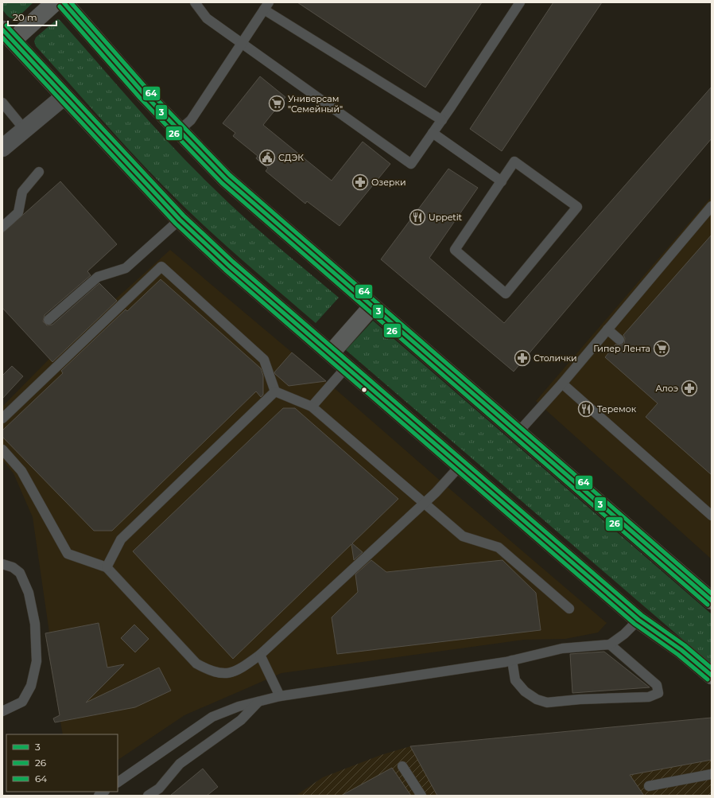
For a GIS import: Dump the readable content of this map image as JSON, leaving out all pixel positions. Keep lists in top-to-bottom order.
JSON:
{
  "places": {
    "supermarket": ["Универсам \"Семейный\"", "Гипер Лента"],
    "public building": ["СДЭК"],
    "pharmacy": ["Озерки", "Столички", "Алоэ"],
    "restaurant": ["Uppetit", "Теремок"]
  },
  "lines": ["transit line 3", "transit line 64", "transit line 26"],
  "legend": ["3", "26", "64"],
  "scale_bar": "20 m"
}
